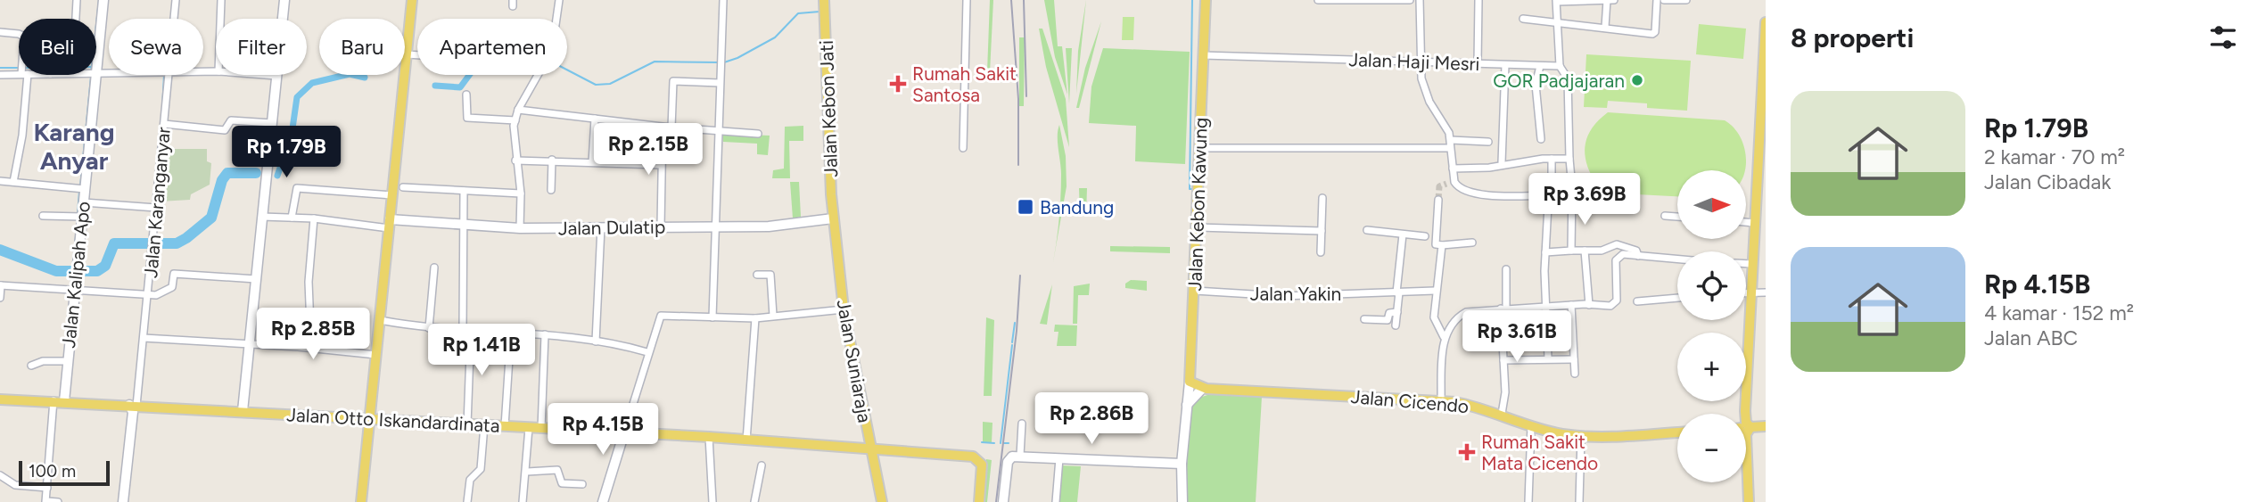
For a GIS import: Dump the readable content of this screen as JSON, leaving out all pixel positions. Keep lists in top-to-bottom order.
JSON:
{
  "streets": {
    "main road": [
      "Jalan Kebon Jati",
      "Jalan Kebon Kawung",
      "Jalan Suniaraja",
      "Jalan Cicendo",
      "Jalan Otto Iskandardinata"
    ],
    "street": [
      "Jalan Haji Mesri",
      "Jalan Karanganyar",
      "Jalan Dulatip",
      "Jalan Kalipah Apo",
      "Jalan Yakin"
    ]
  },
  "crossings": [
    ["Jalan Haji Mesri", "Jalan Kebon Kawung"],
    ["Jalan Kebon Jati", "Jalan Dulatip"],
    ["Jalan Kebon Jati", "Jalan Suniaraja"],
    ["Jalan Karanganyar", "Jalan Otto Iskandardinata"],
    ["Jalan Kebon Kawung", "Jalan Yakin"],
    ["Jalan Kebon Kawung", "Jalan Cicendo"],
    ["Jalan Dulatip", "Jalan Suniaraja"],
    ["Jalan Kalipah Apo", "Jalan Otto Iskandardinata"],
    ["Jalan Suniaraja", "Jalan Otto Iskandardinata"]
  ],
  "districts": ["Karang Anyar"],
  "places": {
    "other": ["GOR Padjajaran"],
    "health": ["Rumah Sakit Santosa", "Rumah Sakit Mata Cicendo"],
    "transit": ["Bandung"]
  },
  "scale_bar": "100 m",
  "north": "right",
  "page": {
    "heading": "8 properti",
    "chip": [
      "Beli",
      "Sewa",
      "Filter",
      "Baru",
      "Apartemen"
    ],
    "list": [
      {
        "name": "Rp 1.79B",
        "note": "2 kamar · 70 m² · Jalan Cibadak"
      },
      {
        "name": "Rp 4.15B",
        "note": "4 kamar · 152 m² · Jalan ABC"
      }
    ],
    "price": [
      "Rp 2.15B",
      "Rp 1.79B",
      "Rp 3.69B",
      "Rp 2.85B",
      "Rp 3.61B",
      "Rp 1.41B",
      "Rp 2.86B",
      "Rp 4.15B"
    ],
    "map_buttons": ["+", "−"],
    "scale": "100 m"
  }
}
